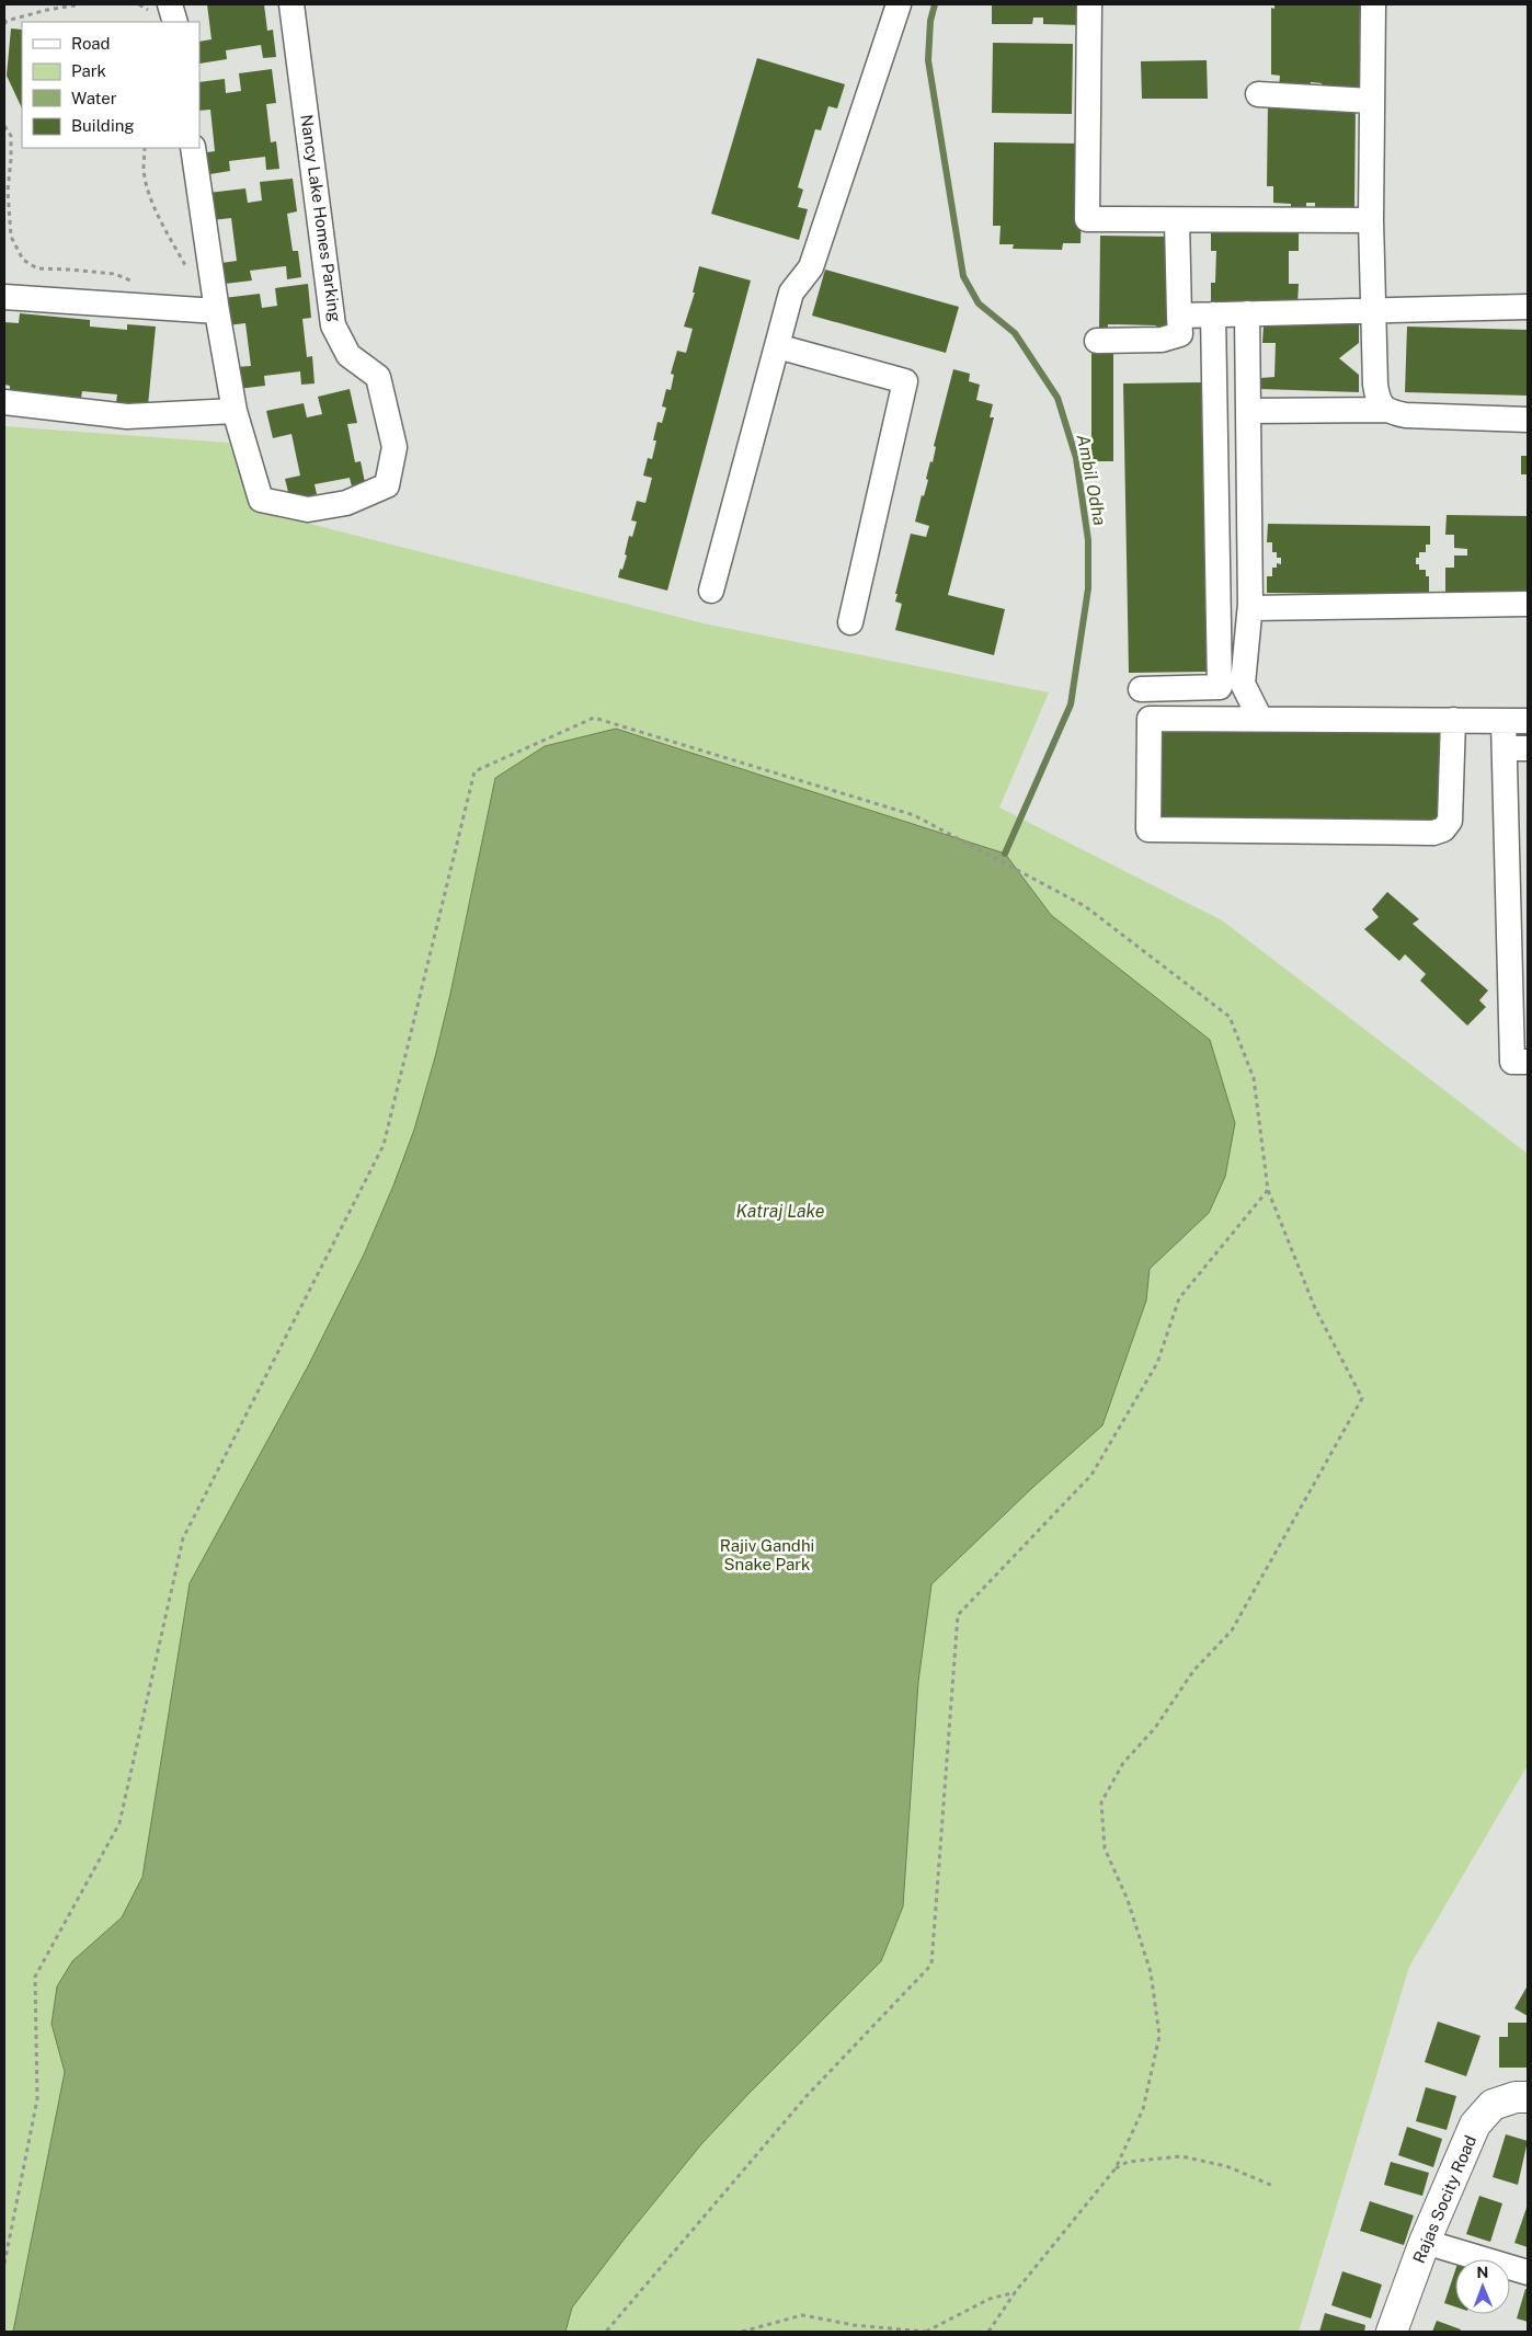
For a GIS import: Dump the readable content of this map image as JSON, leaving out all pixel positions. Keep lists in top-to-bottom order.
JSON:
{
  "streets": {
    "street": ["Nancy Lake Homes Parking", "Rajas Socity Road"]
  },
  "water": ["Ambil Odha", "Katraj Lake"],
  "parks": ["Rajiv Gandhi Snake Park"],
  "legend": [
    "Road",
    "Park",
    "Water",
    "Building"
  ],
  "north": "top"
}
